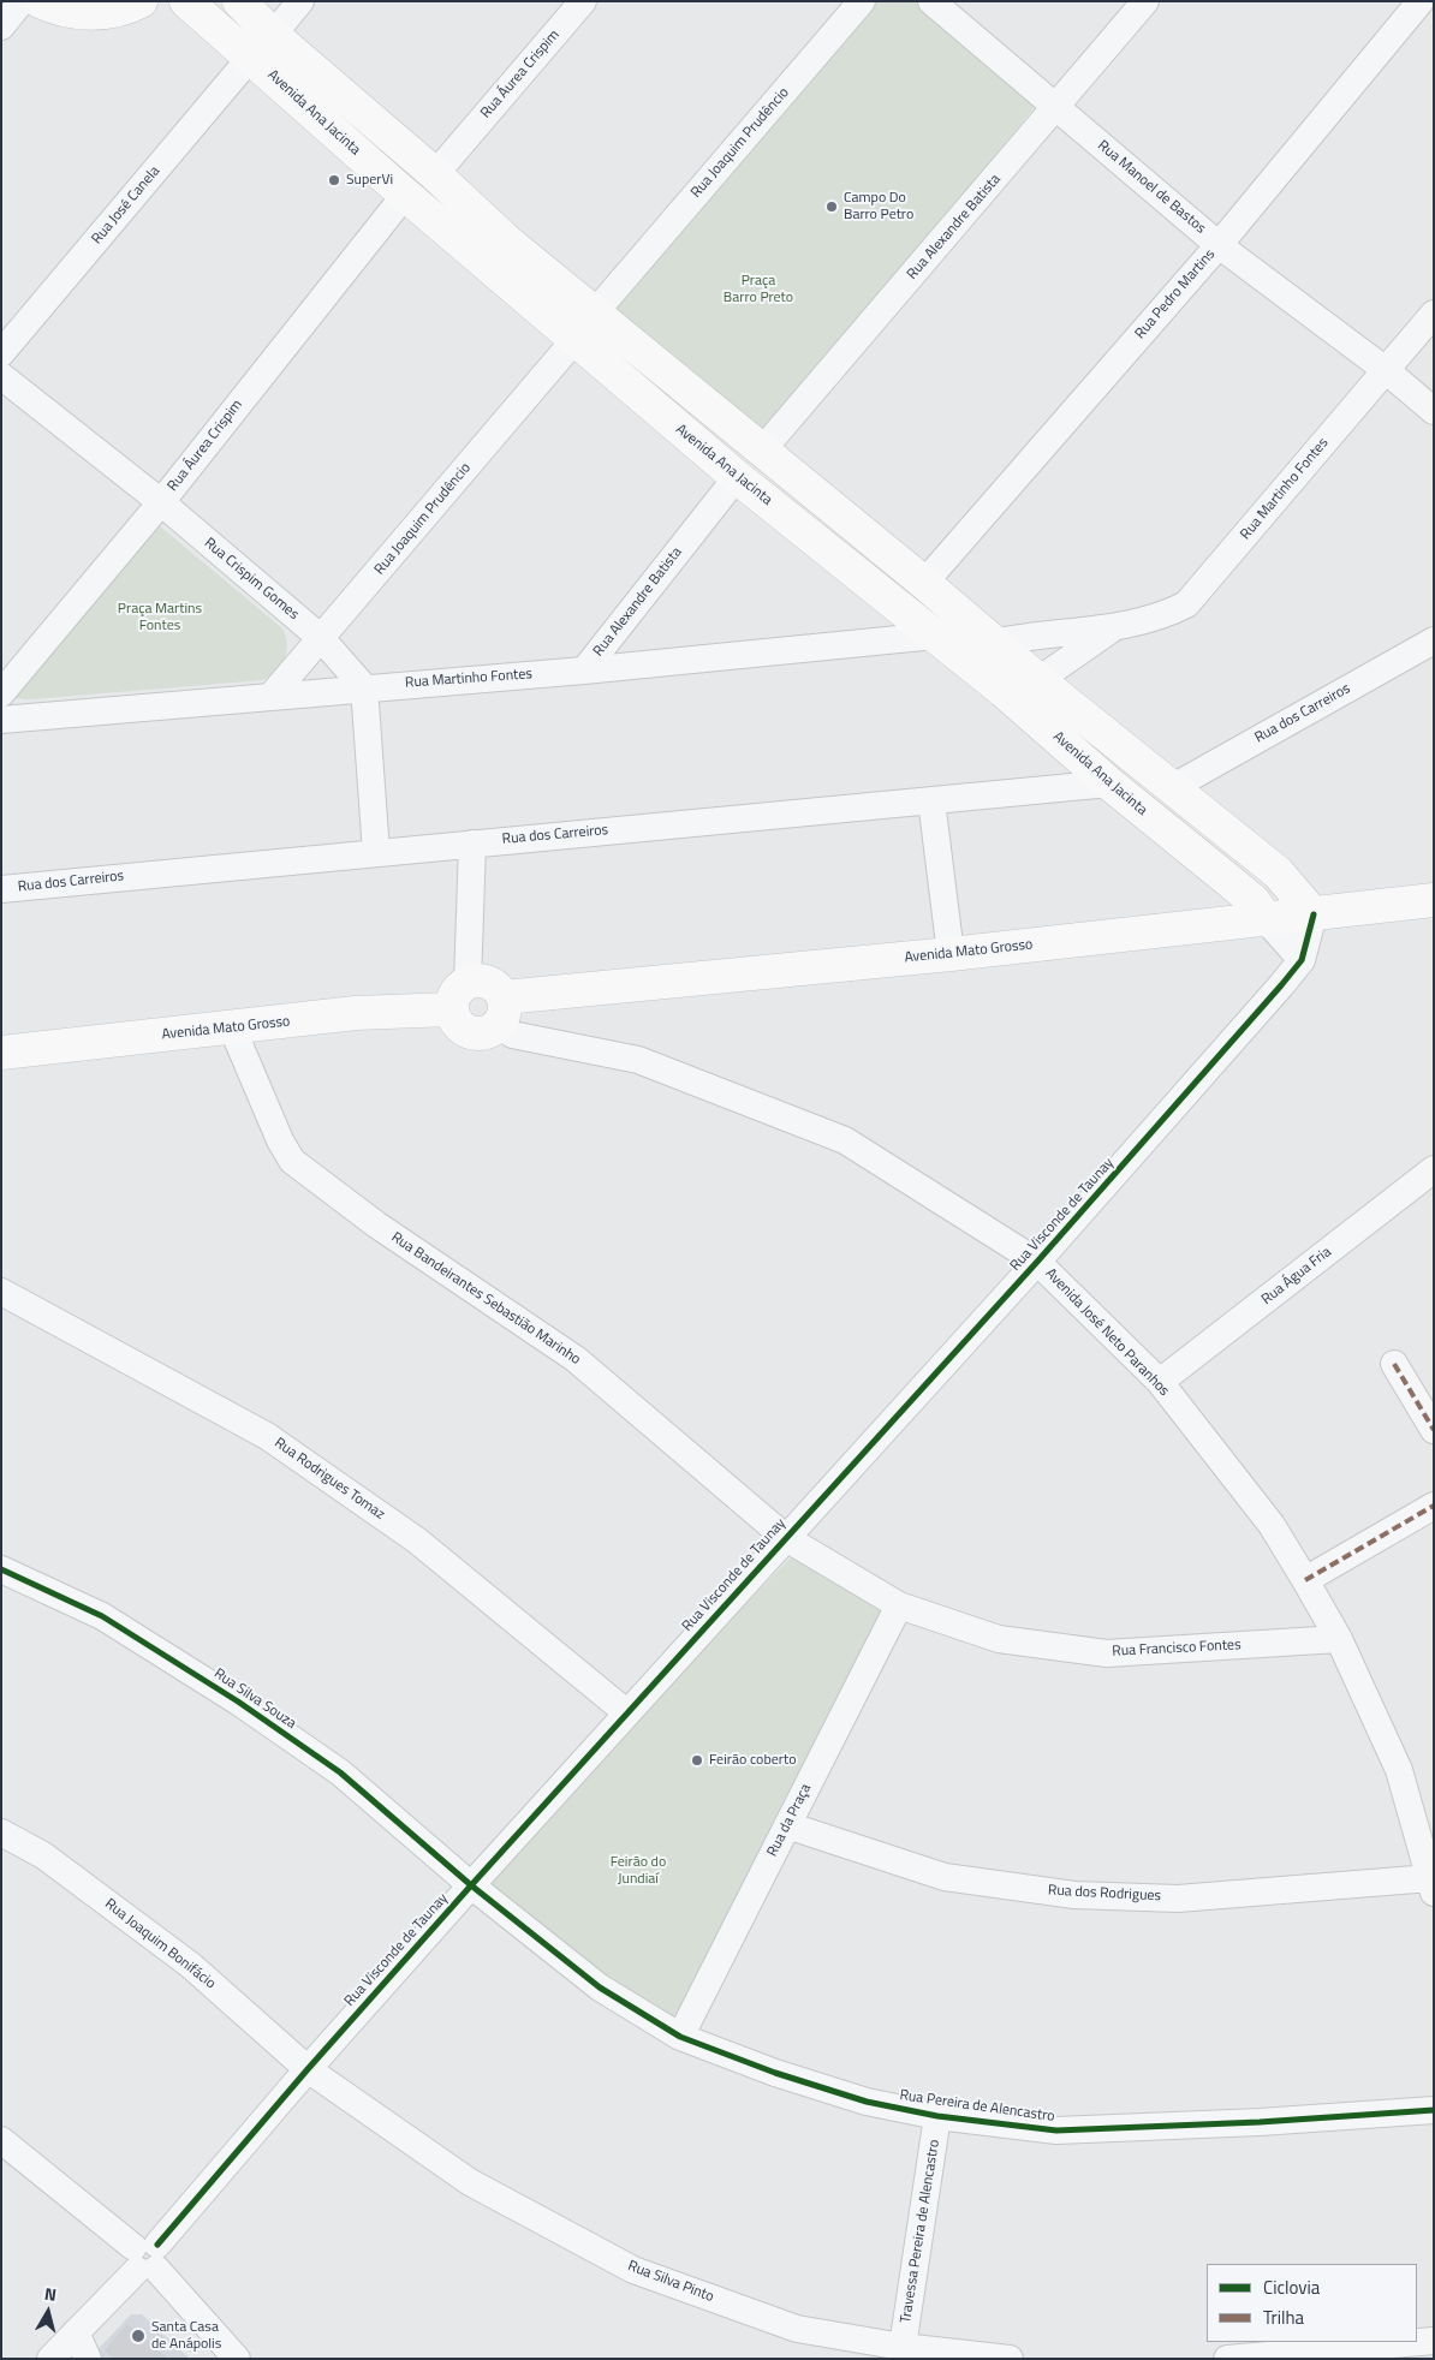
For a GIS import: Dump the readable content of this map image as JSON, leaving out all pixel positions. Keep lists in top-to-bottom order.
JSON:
{
  "streets": {
    "main road": ["Avenida Ana Jacinta", "Avenida Mato Grosso"],
    "street": [
      "Rua Áurea Crispim",
      "Rua Joaquim Prudêncio",
      "Rua Manoel de Bastos",
      "Rua José Canela",
      "Rua Alexandre Batista",
      "Rua Pedro Martins",
      "Rua Martinho Fontes",
      "Rua Crispim Gomes",
      "Rua dos Carreiros",
      "Rua Visconde de Taunay",
      "Rua Água Fria",
      "Rua Bandeirantes Sebastião Marinho",
      "Avenida José Neto Paranhos",
      "Rua Rodrigues Tomaz",
      "Rua Francisco Fontes",
      "Rua Silva Souza",
      "Rua da Praça",
      "Rua dos Rodrigues",
      "Rua Joaquim Bonifácio",
      "Rua Pereira de Alencastro",
      "Travessa Pereira de Alencastro",
      "Rua Silva Pinto"
    ]
  },
  "crossings": [
    ["Rua Áurea Crispim", "Avenida Ana Jacinta"],
    ["Rua Áurea Crispim", "Rua Crispim Gomes"],
    ["Avenida Ana Jacinta", "Rua Joaquim Prudêncio"],
    ["Avenida Ana Jacinta", "Rua José Canela"],
    ["Avenida Ana Jacinta", "Rua Alexandre Batista"],
    ["Avenida Ana Jacinta", "Rua Pedro Martins"],
    ["Avenida Ana Jacinta", "Rua Martinho Fontes"],
    ["Avenida Ana Jacinta", "Rua dos Carreiros"],
    ["Avenida Ana Jacinta", "Avenida Mato Grosso"],
    ["Avenida Ana Jacinta", "Rua Visconde de Taunay"],
    ["Rua Joaquim Prudêncio", "Rua Martinho Fontes"],
    ["Rua Joaquim Prudêncio", "Rua Crispim Gomes"],
    ["Rua Manoel de Bastos", "Rua Alexandre Batista"],
    ["Rua Manoel de Bastos", "Rua Pedro Martins"],
    ["Rua Manoel de Bastos", "Rua Martinho Fontes"],
    ["Rua Alexandre Batista", "Rua Martinho Fontes"],
    ["Rua Martinho Fontes", "Rua Crispim Gomes"],
    ["Avenida Mato Grosso", "Rua Visconde de Taunay"],
    ["Avenida Mato Grosso", "Rua Bandeirantes Sebastião Marinho"],
    ["Avenida Mato Grosso", "Avenida José Neto Paranhos"],
    ["Rua Visconde de Taunay", "Rua Bandeirantes Sebastião Marinho"],
    ["Rua Visconde de Taunay", "Avenida José Neto Paranhos"],
    ["Rua Visconde de Taunay", "Rua Rodrigues Tomaz"],
    ["Rua Visconde de Taunay", "Rua Francisco Fontes"],
    ["Rua Visconde de Taunay", "Rua Silva Souza"],
    ["Rua Visconde de Taunay", "Rua Joaquim Bonifácio"],
    ["Rua Visconde de Taunay", "Rua Pereira de Alencastro"],
    ["Rua Visconde de Taunay", "Rua Silva Pinto"],
    ["Rua Água Fria", "Avenida José Neto Paranhos"],
    ["Rua Bandeirantes Sebastião Marinho", "Rua Francisco Fontes"],
    ["Avenida José Neto Paranhos", "Rua Francisco Fontes"],
    ["Avenida José Neto Paranhos", "Rua dos Rodrigues"],
    ["Rua Francisco Fontes", "Rua da Praça"],
    ["Rua Silva Souza", "Rua Pereira de Alencastro"],
    ["Rua da Praça", "Rua dos Rodrigues"],
    ["Rua da Praça", "Rua Pereira de Alencastro"],
    ["Rua Joaquim Bonifácio", "Rua Silva Pinto"],
    ["Rua Pereira de Alencastro", "Travessa Pereira de Alencastro"],
    ["Travessa Pereira de Alencastro", "Rua Silva Pinto"]
  ],
  "parks": ["Praça Barro Preto", "Praça Martins Fontes", "Feirão do Jundiaí"],
  "places": [
    "SuperVi",
    "Campo Do Barro Petro",
    "Feirão coberto",
    "Santa Casa de Anápolis"
  ],
  "legend": ["Ciclovia", "Trilha"],
  "north": "top"
}
